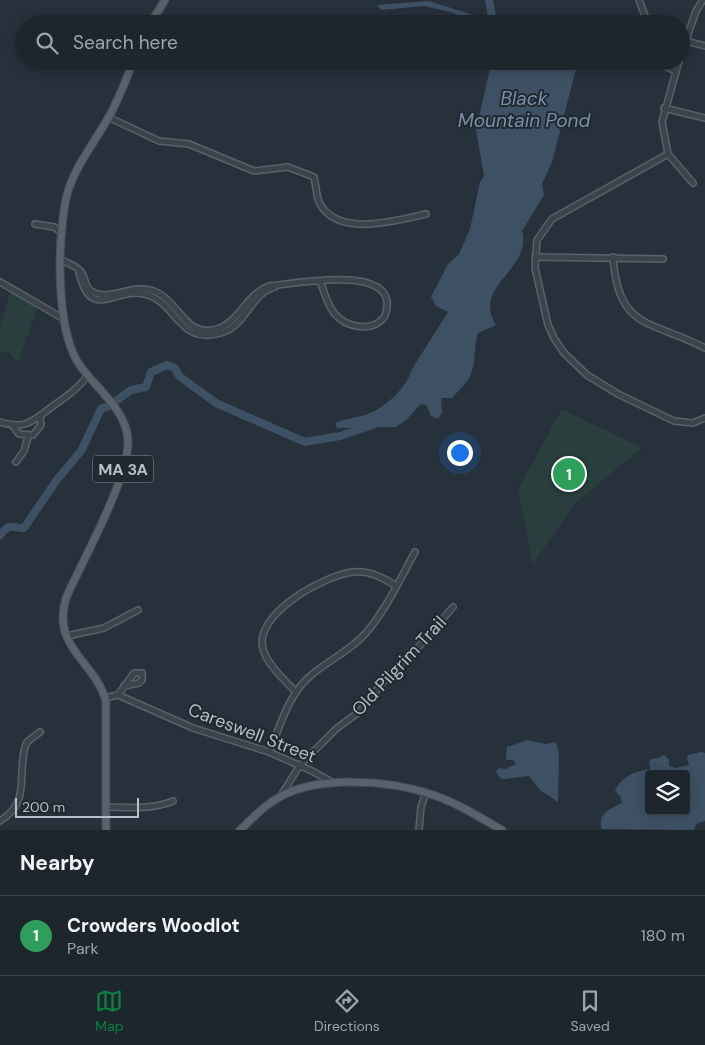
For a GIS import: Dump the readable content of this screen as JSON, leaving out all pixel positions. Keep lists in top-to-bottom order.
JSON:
{
  "streets": {
    "main road": ["MA 3A", "Careswell Street"],
    "street": ["Old Pilgrim Trail"]
  },
  "crossings": [
    ["Old Pilgrim Trail", "Careswell Street"]
  ],
  "water": ["Black Mountain Pond"],
  "scale_bar": "200 m",
  "page": {
    "search": "Search here",
    "pins": "1",
    "scale": "200 m",
    "heading": "Nearby",
    "list": [
      {
        "mark": "1",
        "name": "Crowders Woodlot",
        "note": "Park",
        "value": "180 m"
      }
    ],
    "nav": ["Map", "Directions", "Saved"]
  }
}
